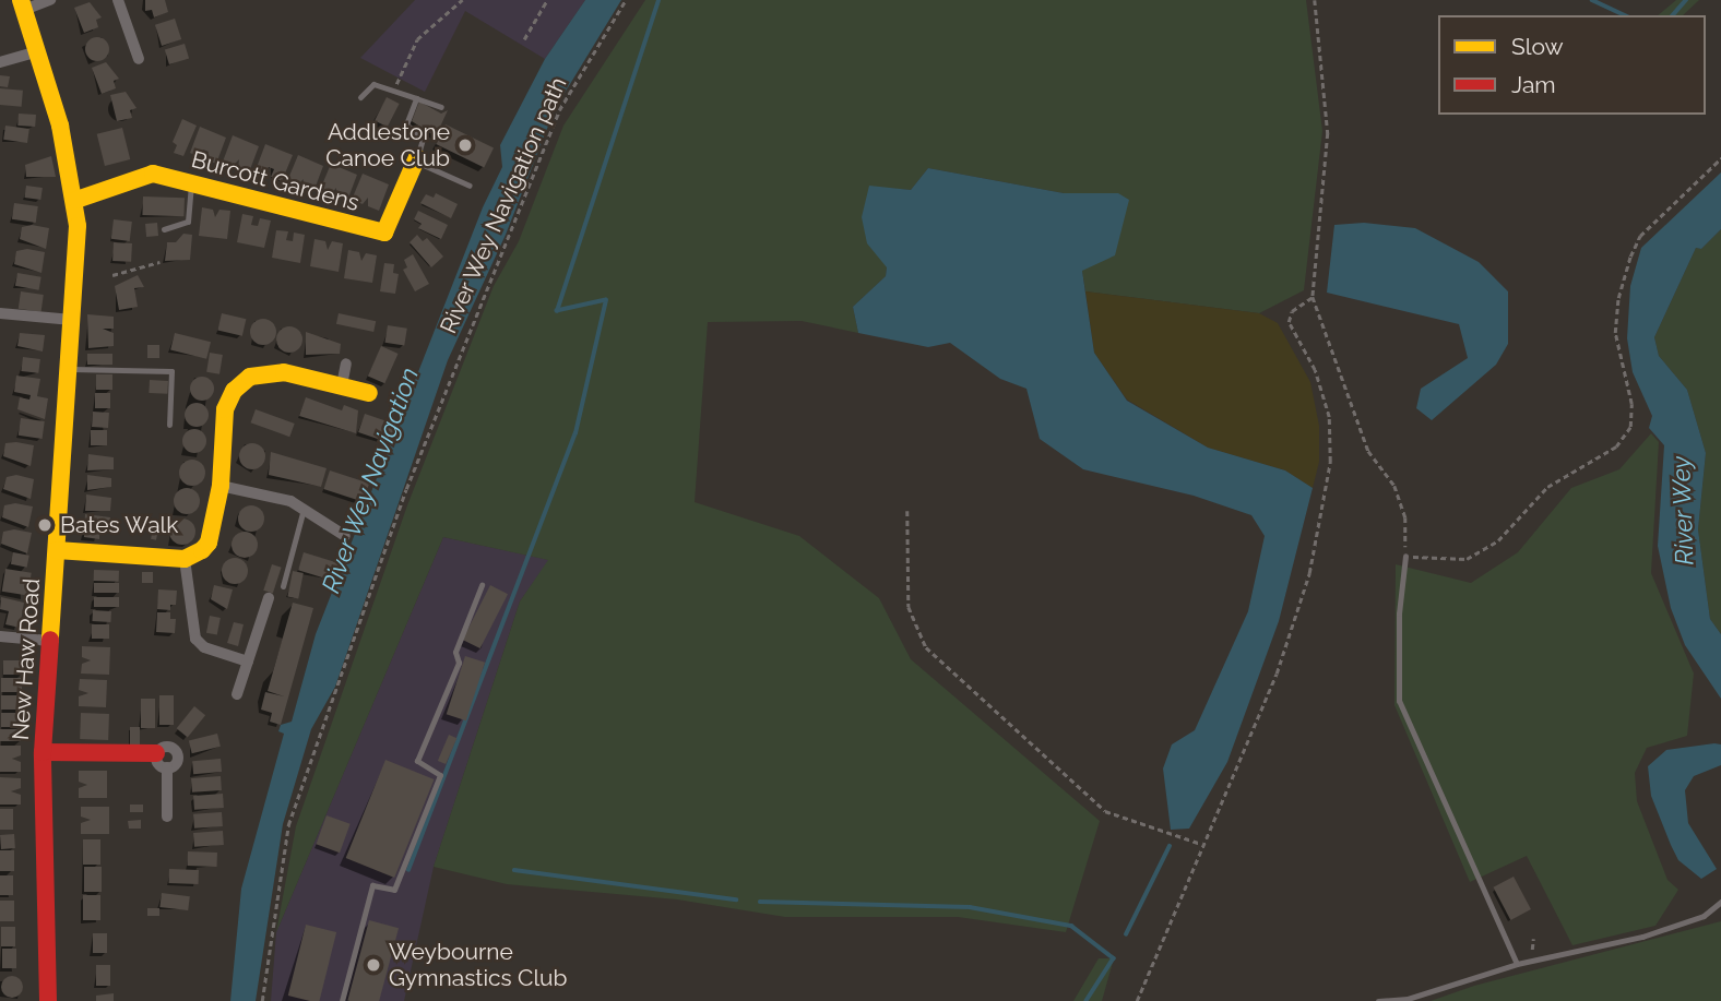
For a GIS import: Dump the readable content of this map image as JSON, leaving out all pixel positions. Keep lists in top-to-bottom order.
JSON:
{
  "streets": {
    "main road": ["Burcott Gardens", "New Haw Road"],
    "path": ["River Wey Navigation path"]
  },
  "crossings": [
    ["Burcott Gardens", "New Haw Road"]
  ],
  "water": ["River Wey Navigation", "River Wey"],
  "places": ["Addlestone Canoe Club", "Bates Walk", "Weybourne Gymnastics Club"],
  "legend": ["Slow", "Jam"]
}
